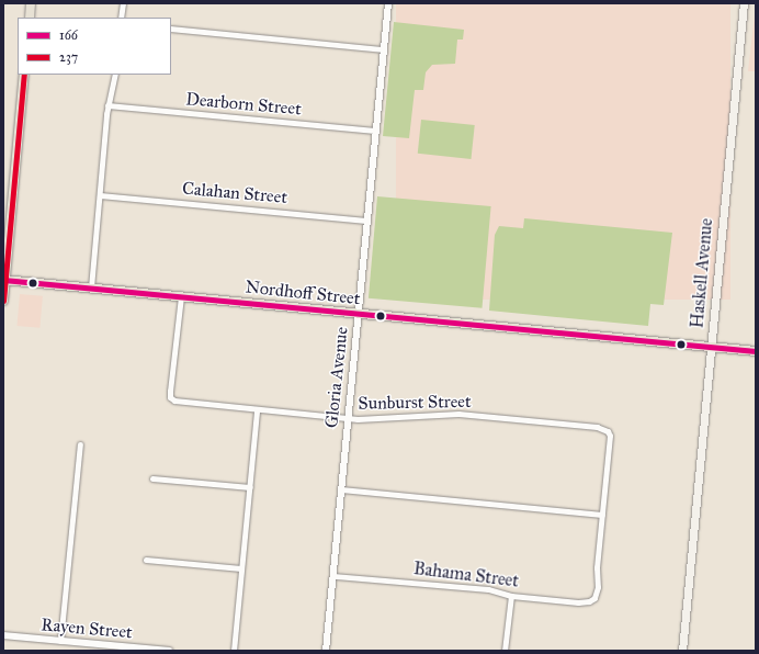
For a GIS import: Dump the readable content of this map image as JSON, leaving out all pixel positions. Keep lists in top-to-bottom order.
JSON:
{
  "streets": {
    "main road": ["Haskell Avenue", "Nordhoff Street"],
    "street": [
      "Dearborn Street",
      "Calahan Street",
      "Gloria Avenue",
      "Sunburst Street",
      "Bahama Street",
      "Rayen Street"
    ]
  },
  "crossings": [
    ["Dearborn Street", "Gloria Avenue"],
    ["Calahan Street", "Gloria Avenue"],
    ["Haskell Avenue", "Nordhoff Street"],
    ["Nordhoff Street", "Gloria Avenue"],
    ["Nordhoff Street", "Sunburst Street"],
    ["Gloria Avenue", "Sunburst Street"],
    ["Gloria Avenue", "Bahama Street"],
    ["Sunburst Street", "Bahama Street"]
  ],
  "lines": ["transit line 237", "transit line 166"],
  "legend": ["166", "237"]
}
